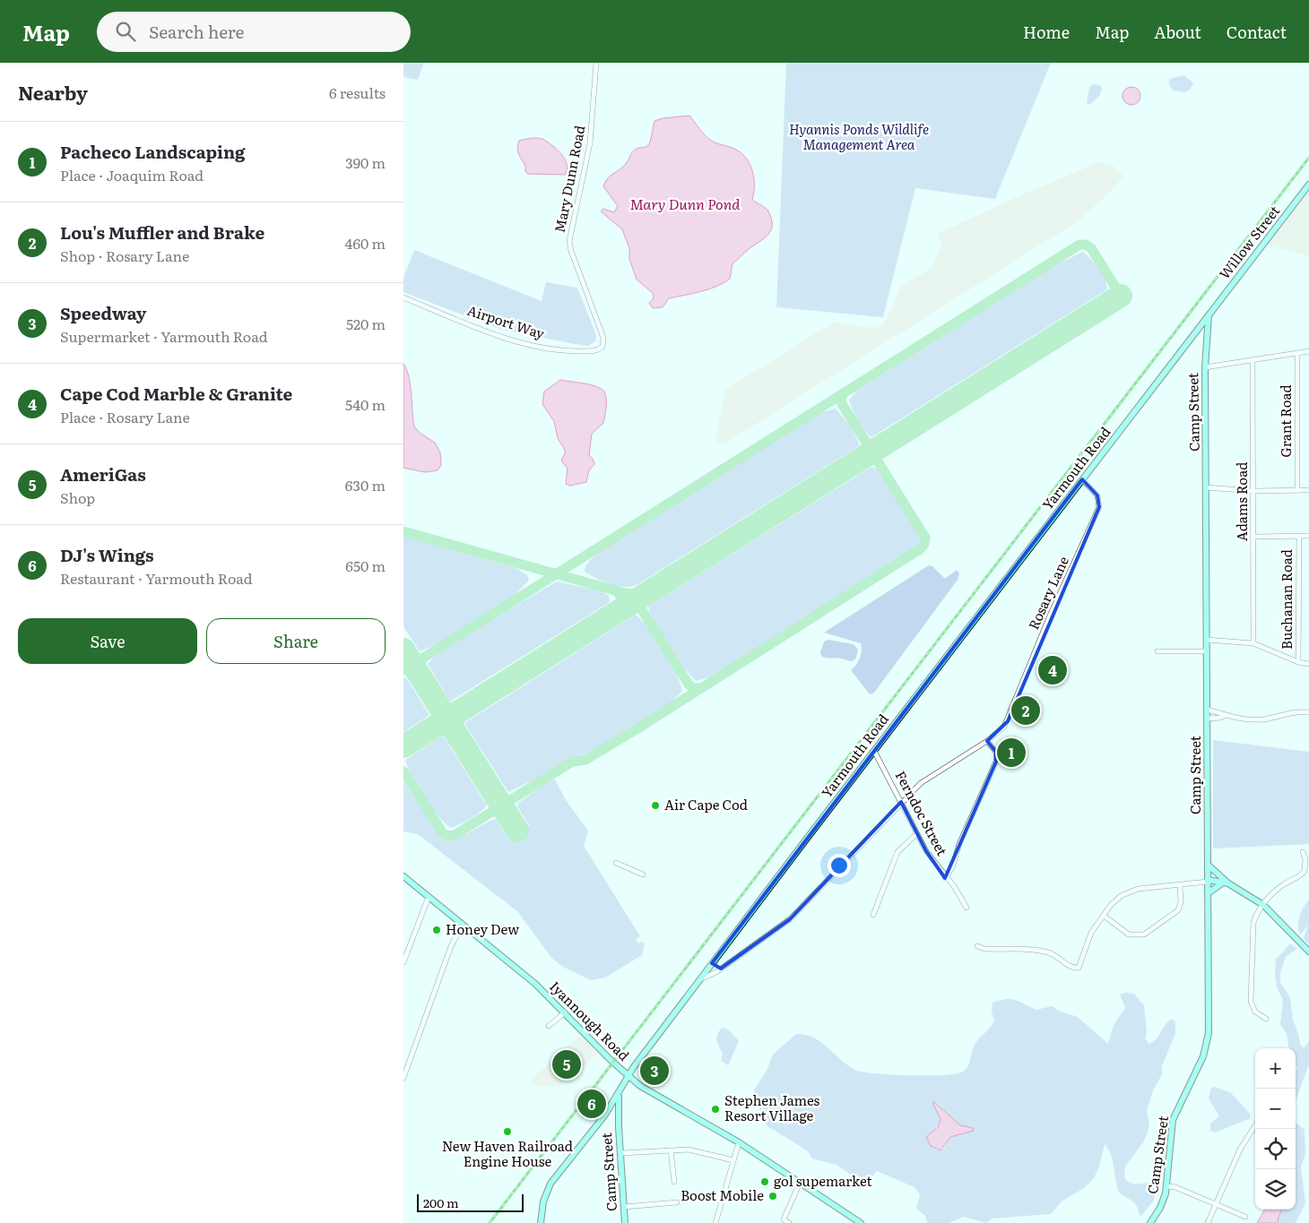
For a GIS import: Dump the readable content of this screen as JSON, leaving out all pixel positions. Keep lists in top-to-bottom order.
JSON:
{
  "streets": {
    "main road": [
      "Willow Street",
      "Camp Street",
      "Yarmouth Road",
      "Iyannough Road"
    ],
    "street": [
      "Mary Dunn Road",
      "Airport Way",
      "Grant Road",
      "Adams Road",
      "Rosary Lane",
      "Buchanan Road",
      "Ferndoc Street"
    ]
  },
  "crossings": [
    ["Mary Dunn Road", "Airport Way"],
    ["Willow Street", "Camp Street"],
    ["Willow Street", "Yarmouth Road"],
    ["Camp Street", "Yarmouth Road"],
    ["Yarmouth Road", "Rosary Lane"],
    ["Yarmouth Road", "Ferndoc Street"],
    ["Yarmouth Road", "Iyannough Road"]
  ],
  "water": ["Mary Dunn Pond"],
  "parks": ["Hyannis Ponds Wildlife Management Area"],
  "places": [
    "Air Cape Cod",
    "Honey Dew",
    "Stephen James Resort Village",
    "New Haven Railroad Engine House",
    "gol supemarket",
    "Boost Mobile"
  ],
  "scale_bar": "200 m",
  "page": {
    "header": "Map",
    "search": "Search here",
    "nav": [
      "Home",
      "Map",
      "About",
      "Contact"
    ],
    "heading": ["Nearby", "6 results"],
    "list": [
      {
        "mark": "1",
        "name": "Pacheco Landscaping",
        "note": "Place · Joaquim Road",
        "value": "390 m"
      },
      {
        "mark": "2",
        "name": "Lou's Muffler and Brake",
        "note": "Shop · Rosary Lane",
        "value": "460 m"
      },
      {
        "mark": "3",
        "name": "Speedway",
        "note": "Supermarket · Yarmouth Road",
        "value": "520 m"
      },
      {
        "mark": "4",
        "name": "Cape Cod Marble & Granite",
        "note": "Place · Rosary Lane",
        "value": "540 m"
      },
      {
        "mark": "5",
        "name": "AmeriGas",
        "note": "Shop",
        "value": "630 m"
      },
      {
        "mark": "6",
        "name": "DJ's Wings",
        "note": "Restaurant · Yarmouth Road",
        "value": "650 m"
      }
    ],
    "buttons": ["Save", "Share"],
    "pins": [
      "4",
      "2",
      "1",
      "5",
      "3",
      "6"
    ],
    "map_buttons": ["+", "−"],
    "scale": "200 m"
  }
}
